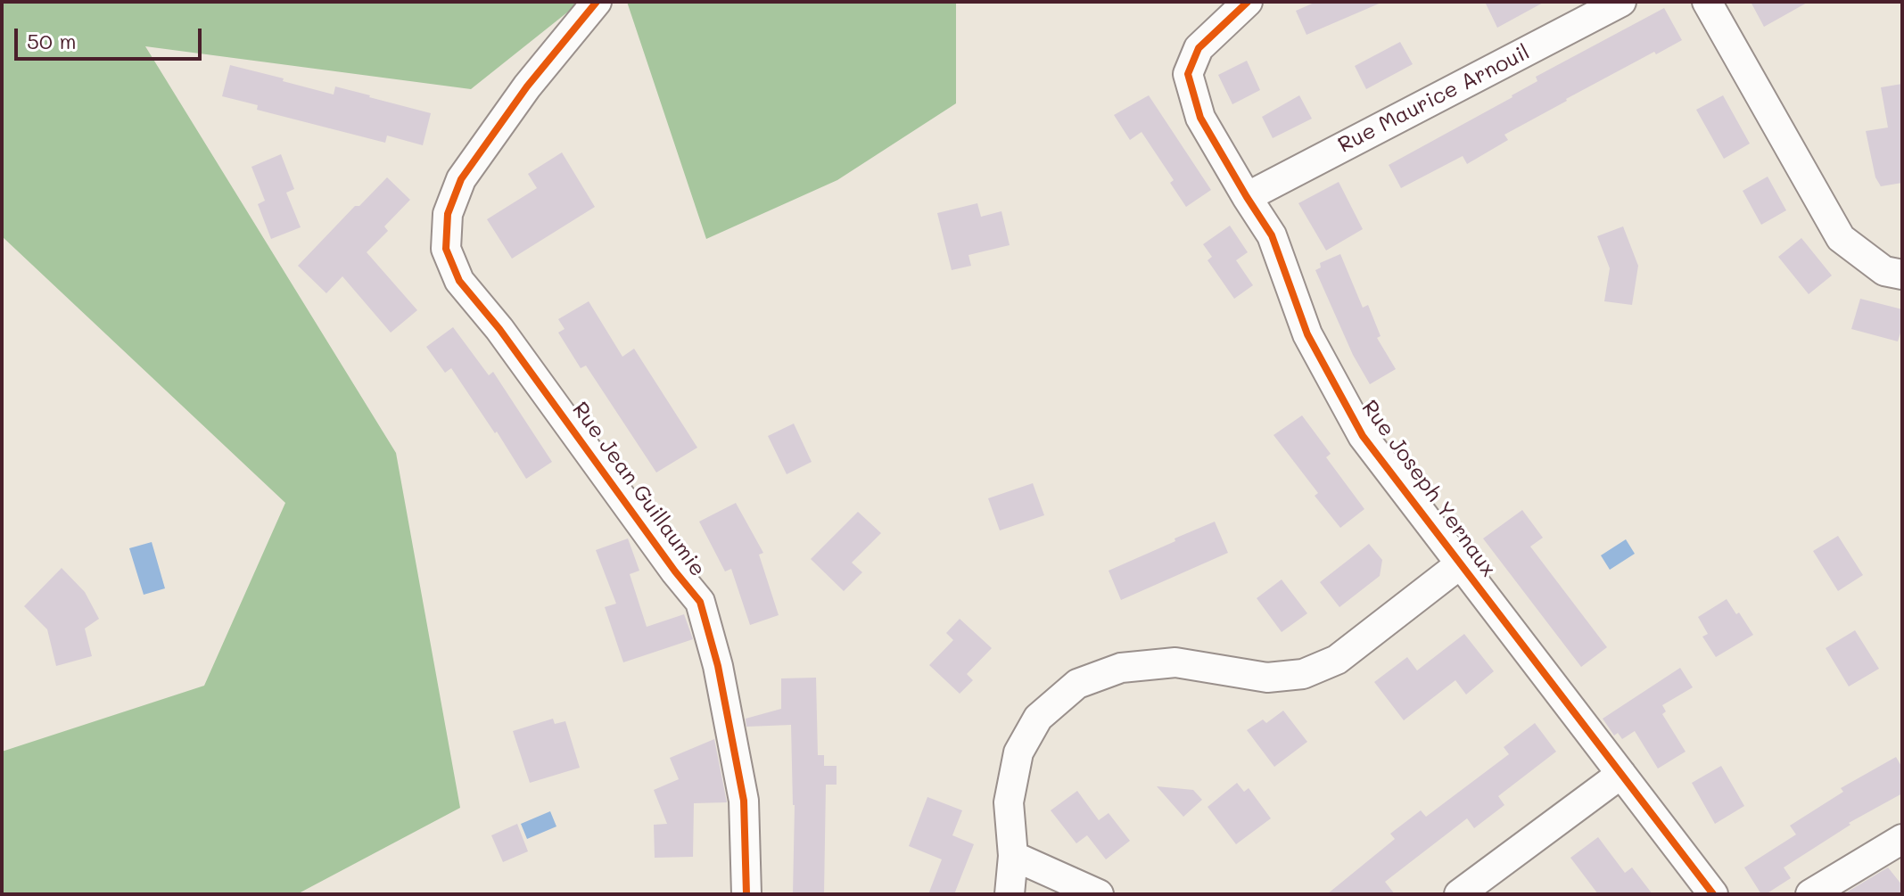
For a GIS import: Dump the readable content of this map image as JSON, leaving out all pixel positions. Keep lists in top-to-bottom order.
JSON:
{
  "streets": {
    "street": ["Rue Maurice Arnouil", "Rue Joseph Yernaux", "Rue Jean Guillaumie"]
  },
  "crossings": [
    ["Rue Maurice Arnouil", "Rue Joseph Yernaux"]
  ],
  "scale_bar": "50 m"
}
